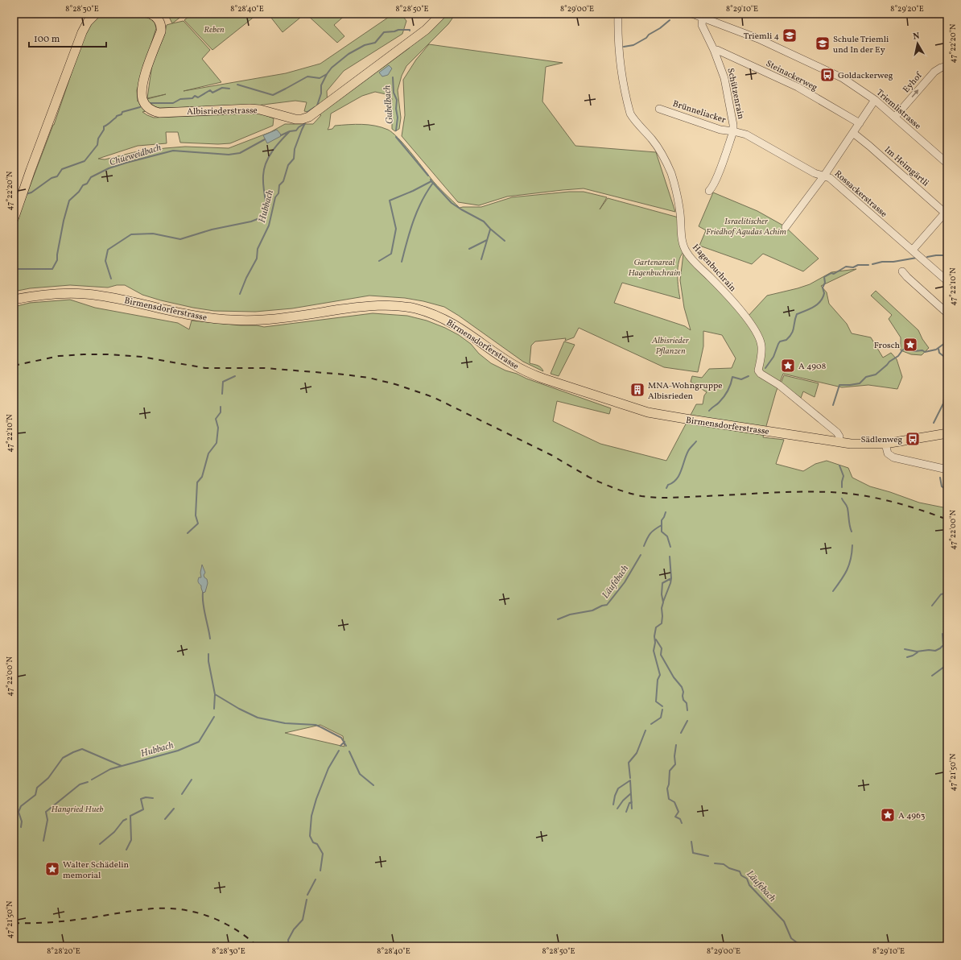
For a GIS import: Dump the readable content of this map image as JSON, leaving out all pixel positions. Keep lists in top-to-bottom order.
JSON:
{
  "streets": {
    "main road": ["Albisriederstrasse", "Birmensdorferstrasse"],
    "street": [
      "Steinackerweg",
      "Eyhof",
      "Schützenrain",
      "Triemlistrasse",
      "Brünneliacker",
      "Im Heimgärtli",
      "Rossackerstrasse",
      "Hagenbuchrain"
    ]
  },
  "crossings": [
    ["Steinackerweg", "Schützenrain"],
    ["Eyhof", "Triemlistrasse"],
    ["Schützenrain", "Triemlistrasse"],
    ["Schützenrain", "Brünneliacker"],
    ["Schützenrain", "Rossackerstrasse"],
    ["Brünneliacker", "Rossackerstrasse"],
    ["Hagenbuchrain", "Birmensdorferstrasse"]
  ],
  "one_way": ["Eyhof"],
  "water": [
    "Gubelbach",
    "Chüeweidbach",
    "Hubbach",
    "Läufebach"
  ],
  "parks": [
    "Reben",
    "Israelitischer Friedhof Agudas Achim",
    "Gartenareal Hagenbuchrain",
    "Albisrieder Pflanzen",
    "Hangried Hueb"
  ],
  "places": {
    "school or university": ["Triemli 4", "Schule Triemli und In der Ey"],
    "bus stop": ["Goldackerweg", "Sädlenweg"],
    "place": [
      "Frosch",
      "A 4908",
      "A 4963",
      "Walter Schädelin memorial"
    ],
    "building": ["MNA-Wohngruppe Albisrieden"]
  },
  "scale_bar": "100 m",
  "north": "top",
  "coordinates": [
    "8°28'30\"E",
    "8°28'40\"E",
    "8°28'50\"E",
    "8°29'00\"E",
    "8°29'10\"E",
    "8°29'20\"E",
    "47°22'20\"N",
    "47°22'10\"N",
    "47°22'00\"N",
    "47°21'50\"N",
    "8°28'20\"E"
  ]
}
